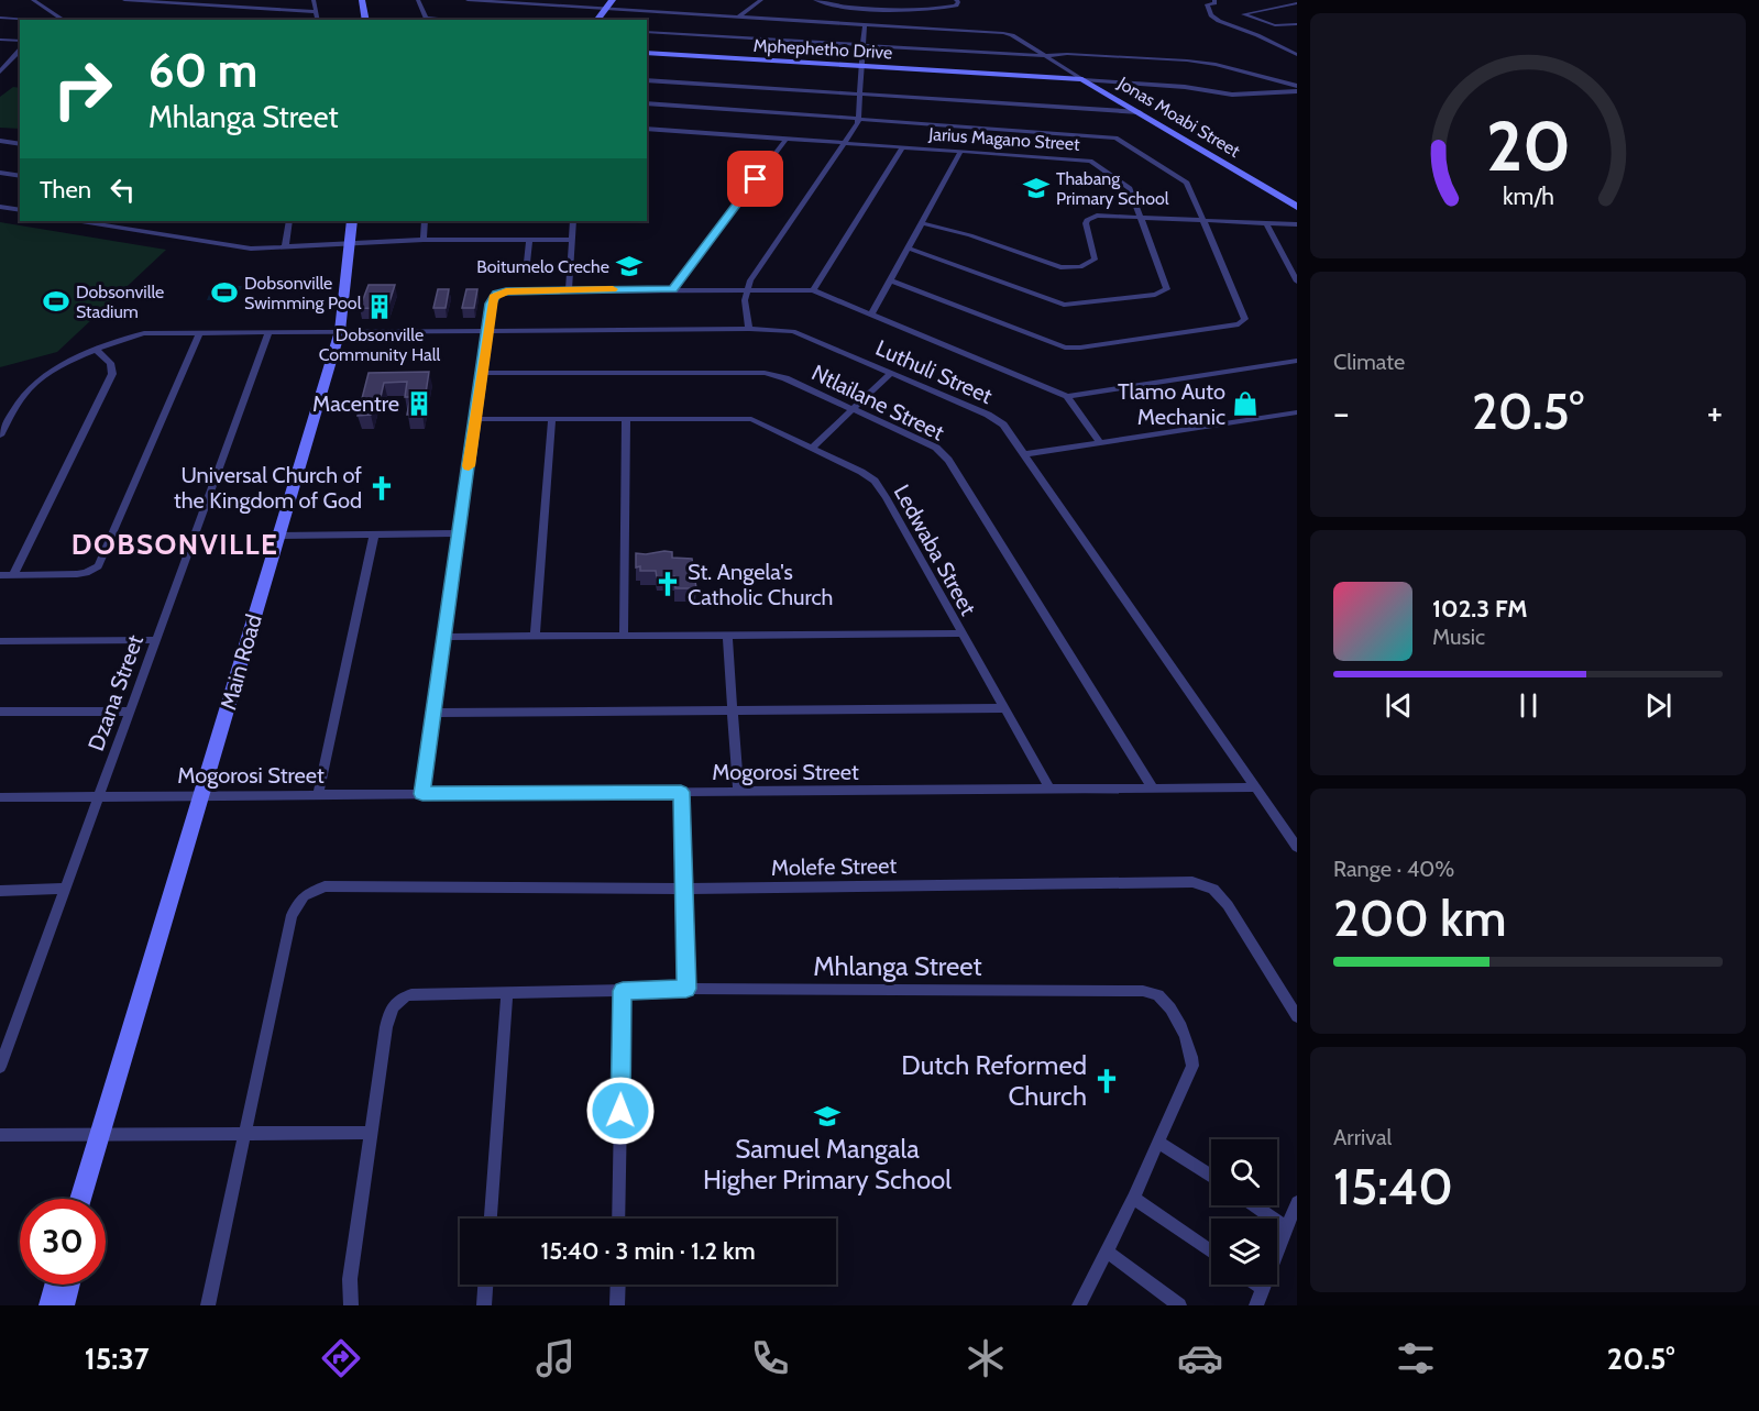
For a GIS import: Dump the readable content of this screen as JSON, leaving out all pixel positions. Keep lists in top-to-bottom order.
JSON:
{
  "streets": {
    "street": [
      "Mphephetho Drive",
      "Jonas Moabi Street",
      "Jarius Magano Street",
      "Luthuli Street",
      "Ntlailane Street",
      "Ledwaba Street",
      "Main Road",
      "Dzana Street",
      "Mogorosi Street",
      "Molefe Street",
      "Mhlanga Street"
    ]
  },
  "crossings": [
    ["Mphephetho Drive", "Jonas Moabi Street"],
    ["Luthuli Street", "Main Road"],
    ["Luthuli Street", "Dzana Street"],
    ["Luthuli Street", "Mogorosi Street"],
    ["Ntlailane Street", "Mogorosi Street"],
    ["Ledwaba Street", "Mogorosi Street"],
    ["Main Road", "Mogorosi Street"],
    ["Dzana Street", "Mogorosi Street"]
  ],
  "districts": ["DOBSONVILLE"],
  "places": {
    "school or university": ["Thabang Primary School", "Boitumelo Creche", "Samuel Mangala Higher Primary School"],
    "sports": ["Dobsonville Swimming Pool", "Dobsonville Stadium"],
    "building": ["Dobsonville Community Hall", "Macentre"],
    "shop": ["Tlamo Auto Mechanic"],
    "church": ["Universal Church of the Kingdom of God", "St. Angela's Catholic Church", "Dutch Reformed Church"]
  },
  "page": {
    "turn": ["60 m", "Mhlanga Street"],
    "then": "Then",
    "tile": [
      "Climate",
      ["Range · 40%", "200 km"],
      ["Arrival", "15:40"]
    ],
    "heat": ["−", "20.5°", "+"],
    "song": ["102.3 FM", "Music"],
    "limit": "30",
    "trip": "15:40 · 3 min · 1.2 km",
    "tabs": ["15:37", "20.5°"],
    "gauge": ["20", "km/h"]
  }
}
